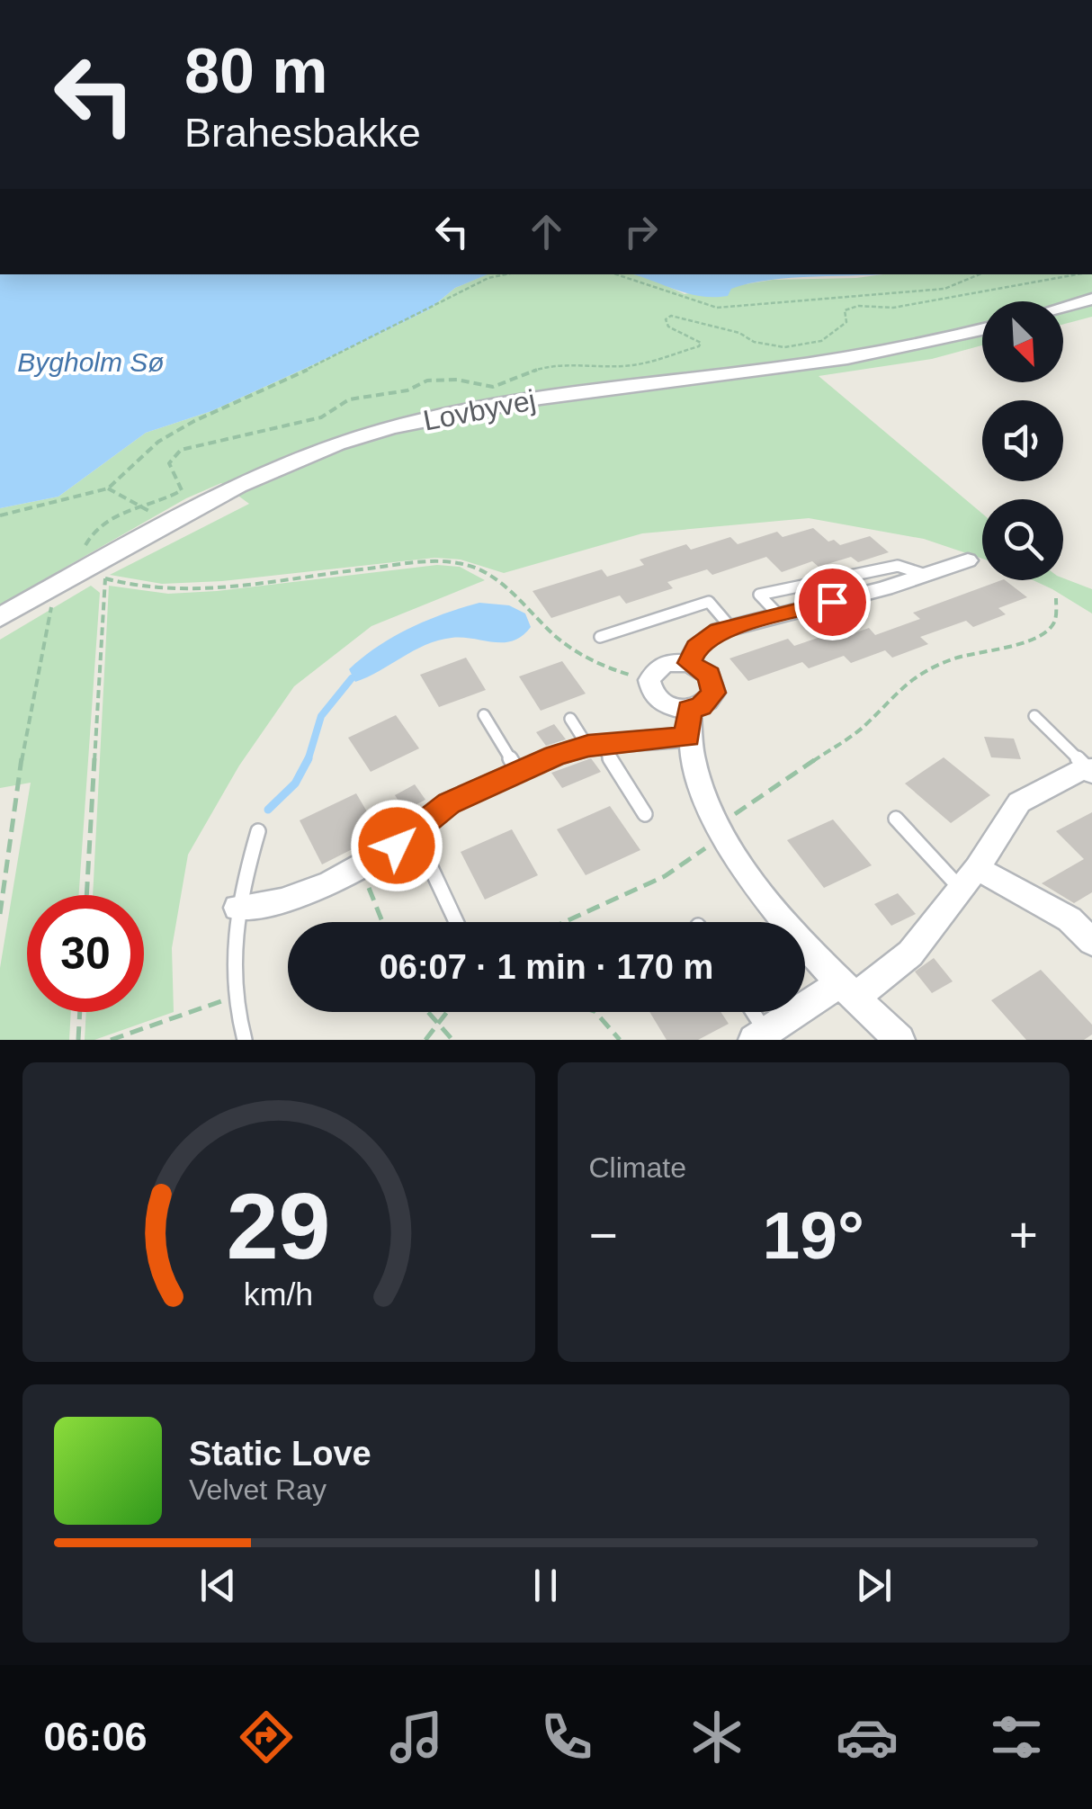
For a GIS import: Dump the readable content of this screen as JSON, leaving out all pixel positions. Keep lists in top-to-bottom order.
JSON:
{
  "streets": {
    "street": ["Lovbyvej"]
  },
  "water": ["Bygholm Sø"],
  "north": "bottom right",
  "page": {
    "turn": ["80 m", "Brahesbakke"],
    "limit": "30",
    "trip": "06:07 · 1 min · 170 m",
    "tile": "Climate",
    "heat": ["−", "19°", "+"],
    "song": ["Static Love", "Velvet Ray"],
    "tabs": "06:06",
    "gauge": ["29", "km/h"]
  }
}
